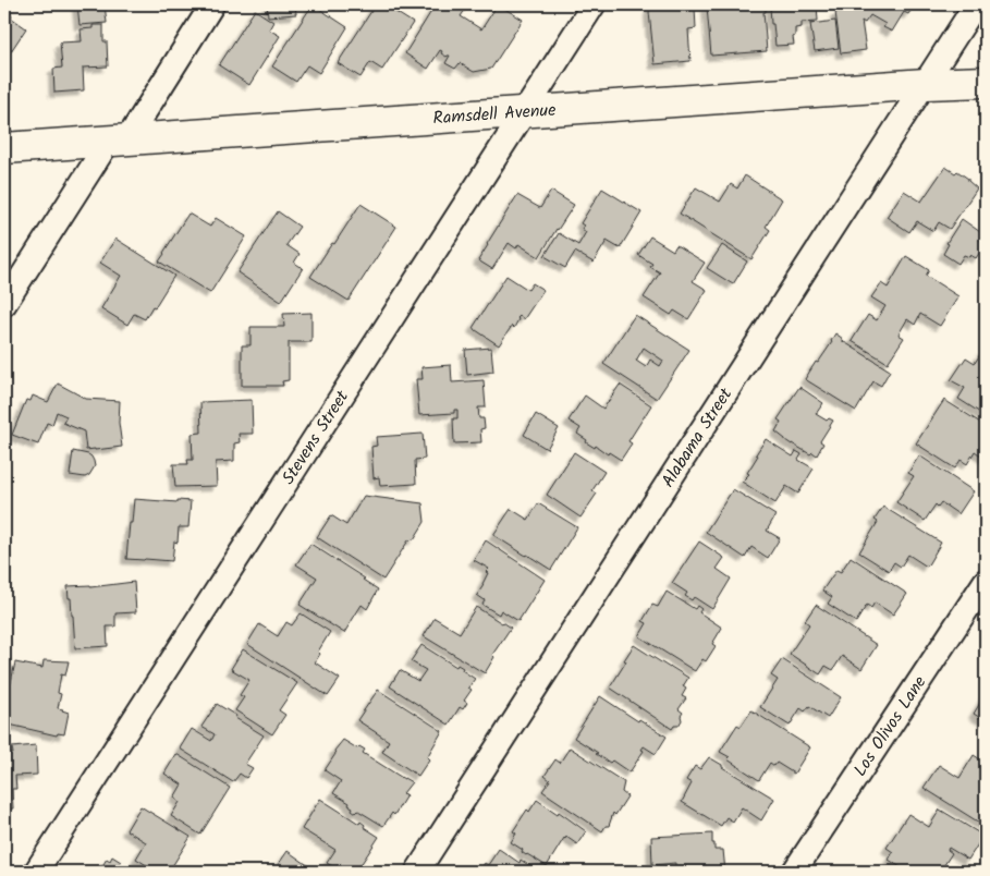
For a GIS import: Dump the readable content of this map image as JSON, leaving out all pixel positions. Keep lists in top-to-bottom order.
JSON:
{
  "streets": {
    "street": [
      "Ramsdell Avenue",
      "Stevens Street",
      "Alabama Street",
      "Los Olivos Lane"
    ]
  },
  "crossings": [
    ["Ramsdell Avenue", "Stevens Street"],
    ["Ramsdell Avenue", "Alabama Street"]
  ]
}
